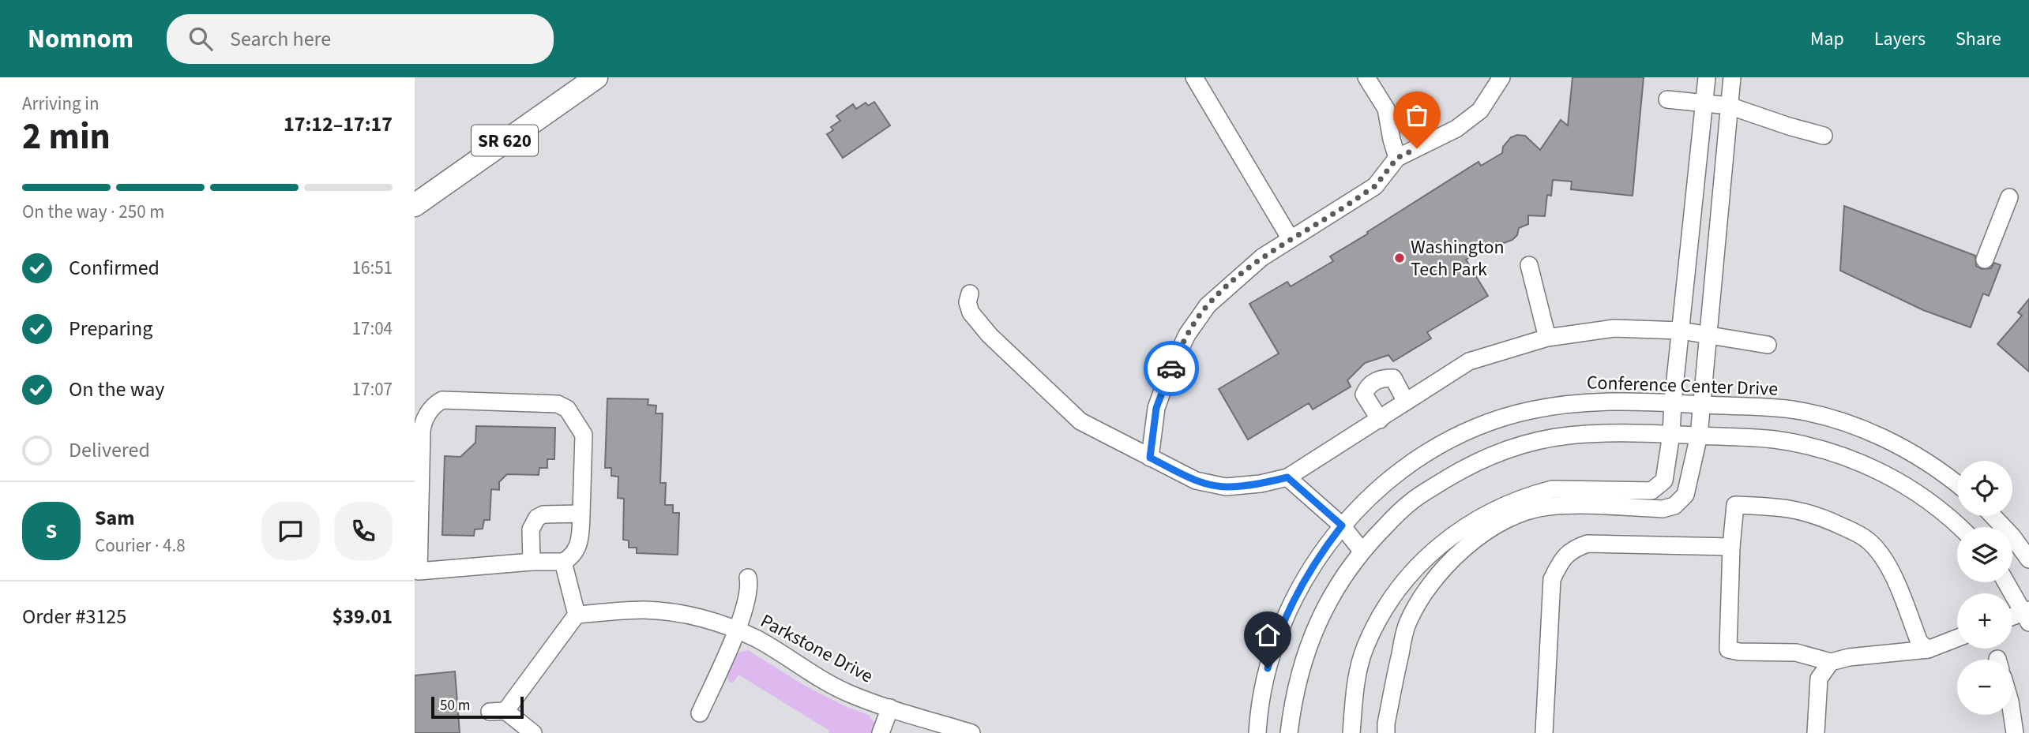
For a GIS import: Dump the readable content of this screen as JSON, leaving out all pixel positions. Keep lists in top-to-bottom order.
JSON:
{
  "streets": {
    "main road": ["SR 620"],
    "street": ["Conference Center Drive", "Parkstone Drive"]
  },
  "places": ["Washington Tech Park"],
  "scale_bar": "50 m",
  "page": {
    "header": "Nomnom",
    "search": "Search here",
    "nav": ["Map", "Layers", "Share"],
    "heading": ["2 min", "Arriving in", "17:12–17:17"],
    "panel": [
      "Sam",
      "Courier · 4.8",
      "Order #3125",
      "$39.01"
    ],
    "bar": "On the way · 250 m",
    "list": [
      ["Confirmed", "16:51"],
      ["Preparing", "17:04"],
      ["On the way", "17:07"],
      "Delivered"
    ],
    "map_buttons": ["+", "−"],
    "round": "S",
    "scale": "50 m"
  }
}
